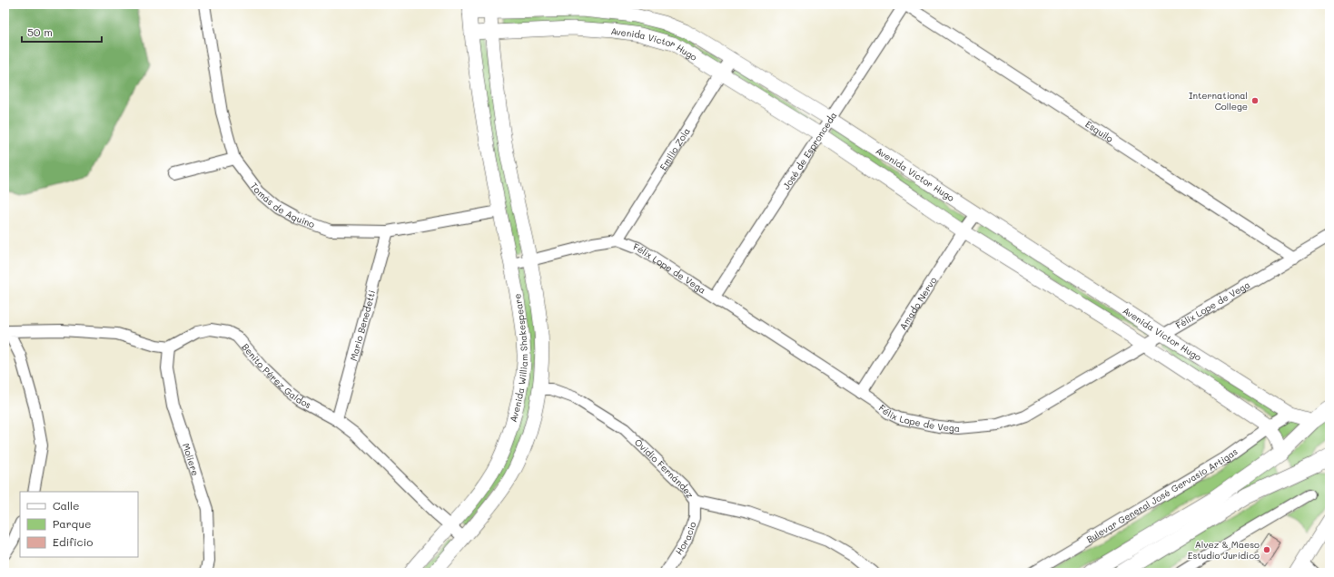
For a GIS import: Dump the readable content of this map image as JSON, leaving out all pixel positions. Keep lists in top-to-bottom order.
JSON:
{
  "streets": {
    "street": [
      "Avenida Víctor Hugo",
      "Esquilo",
      "Emilio Zola",
      "José de Espronceda",
      "Tomás de Aquino",
      "Félix Lope de Vega",
      "Amado Nervo",
      "Mario Benedetti",
      "Avenida William Shakespeare",
      "Benito Pérez Galdos",
      "Moliere",
      "Ovidio Fernández",
      "Bulevar General José Gervasio Artigas",
      "Horacio"
    ]
  },
  "crossings": [
    ["Avenida Víctor Hugo", "Emilio Zola"],
    ["Avenida Víctor Hugo", "José de Espronceda"],
    ["Avenida Víctor Hugo", "Félix Lope de Vega"],
    ["Avenida Víctor Hugo", "Amado Nervo"],
    ["Avenida Víctor Hugo", "Avenida William Shakespeare"],
    ["Avenida Víctor Hugo", "Bulevar General José Gervasio Artigas"],
    ["Esquilo", "José de Espronceda"],
    ["Esquilo", "Félix Lope de Vega"],
    ["Emilio Zola", "Félix Lope de Vega"],
    ["José de Espronceda", "Félix Lope de Vega"],
    ["Tomás de Aquino", "Mario Benedetti"],
    ["Tomás de Aquino", "Avenida William Shakespeare"],
    ["Félix Lope de Vega", "Amado Nervo"],
    ["Félix Lope de Vega", "Avenida William Shakespeare"],
    ["Mario Benedetti", "Benito Pérez Galdos"],
    ["Avenida William Shakespeare", "Benito Pérez Galdos"],
    ["Benito Pérez Galdos", "Moliere"],
    ["Ovidio Fernández", "Horacio"]
  ],
  "places": ["International College", "Alvez & Maeso Estudio Jurídico"],
  "legend": ["Calle", "Parque", "Edificio"],
  "scale_bar": "50 m"
}
